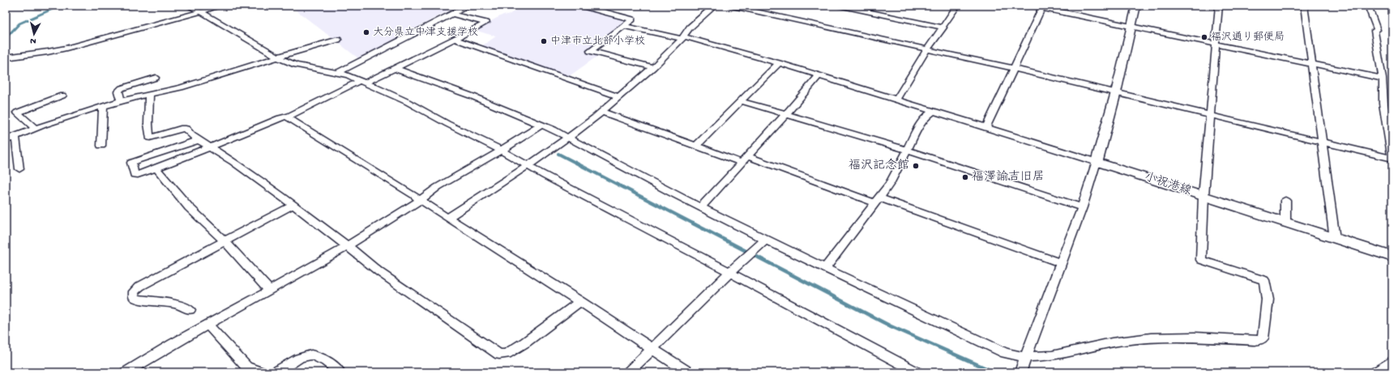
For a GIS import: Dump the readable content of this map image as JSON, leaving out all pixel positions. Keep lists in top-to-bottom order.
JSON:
{
  "streets": {
    "main road": ["小祝港線"]
  },
  "places": [
    "大分県立中津支援学校",
    "福沢通り郵便局",
    "中津市立北部小学校",
    "福沢記念館",
    "福澤諭吉旧居"
  ],
  "north": "bottom"
}
